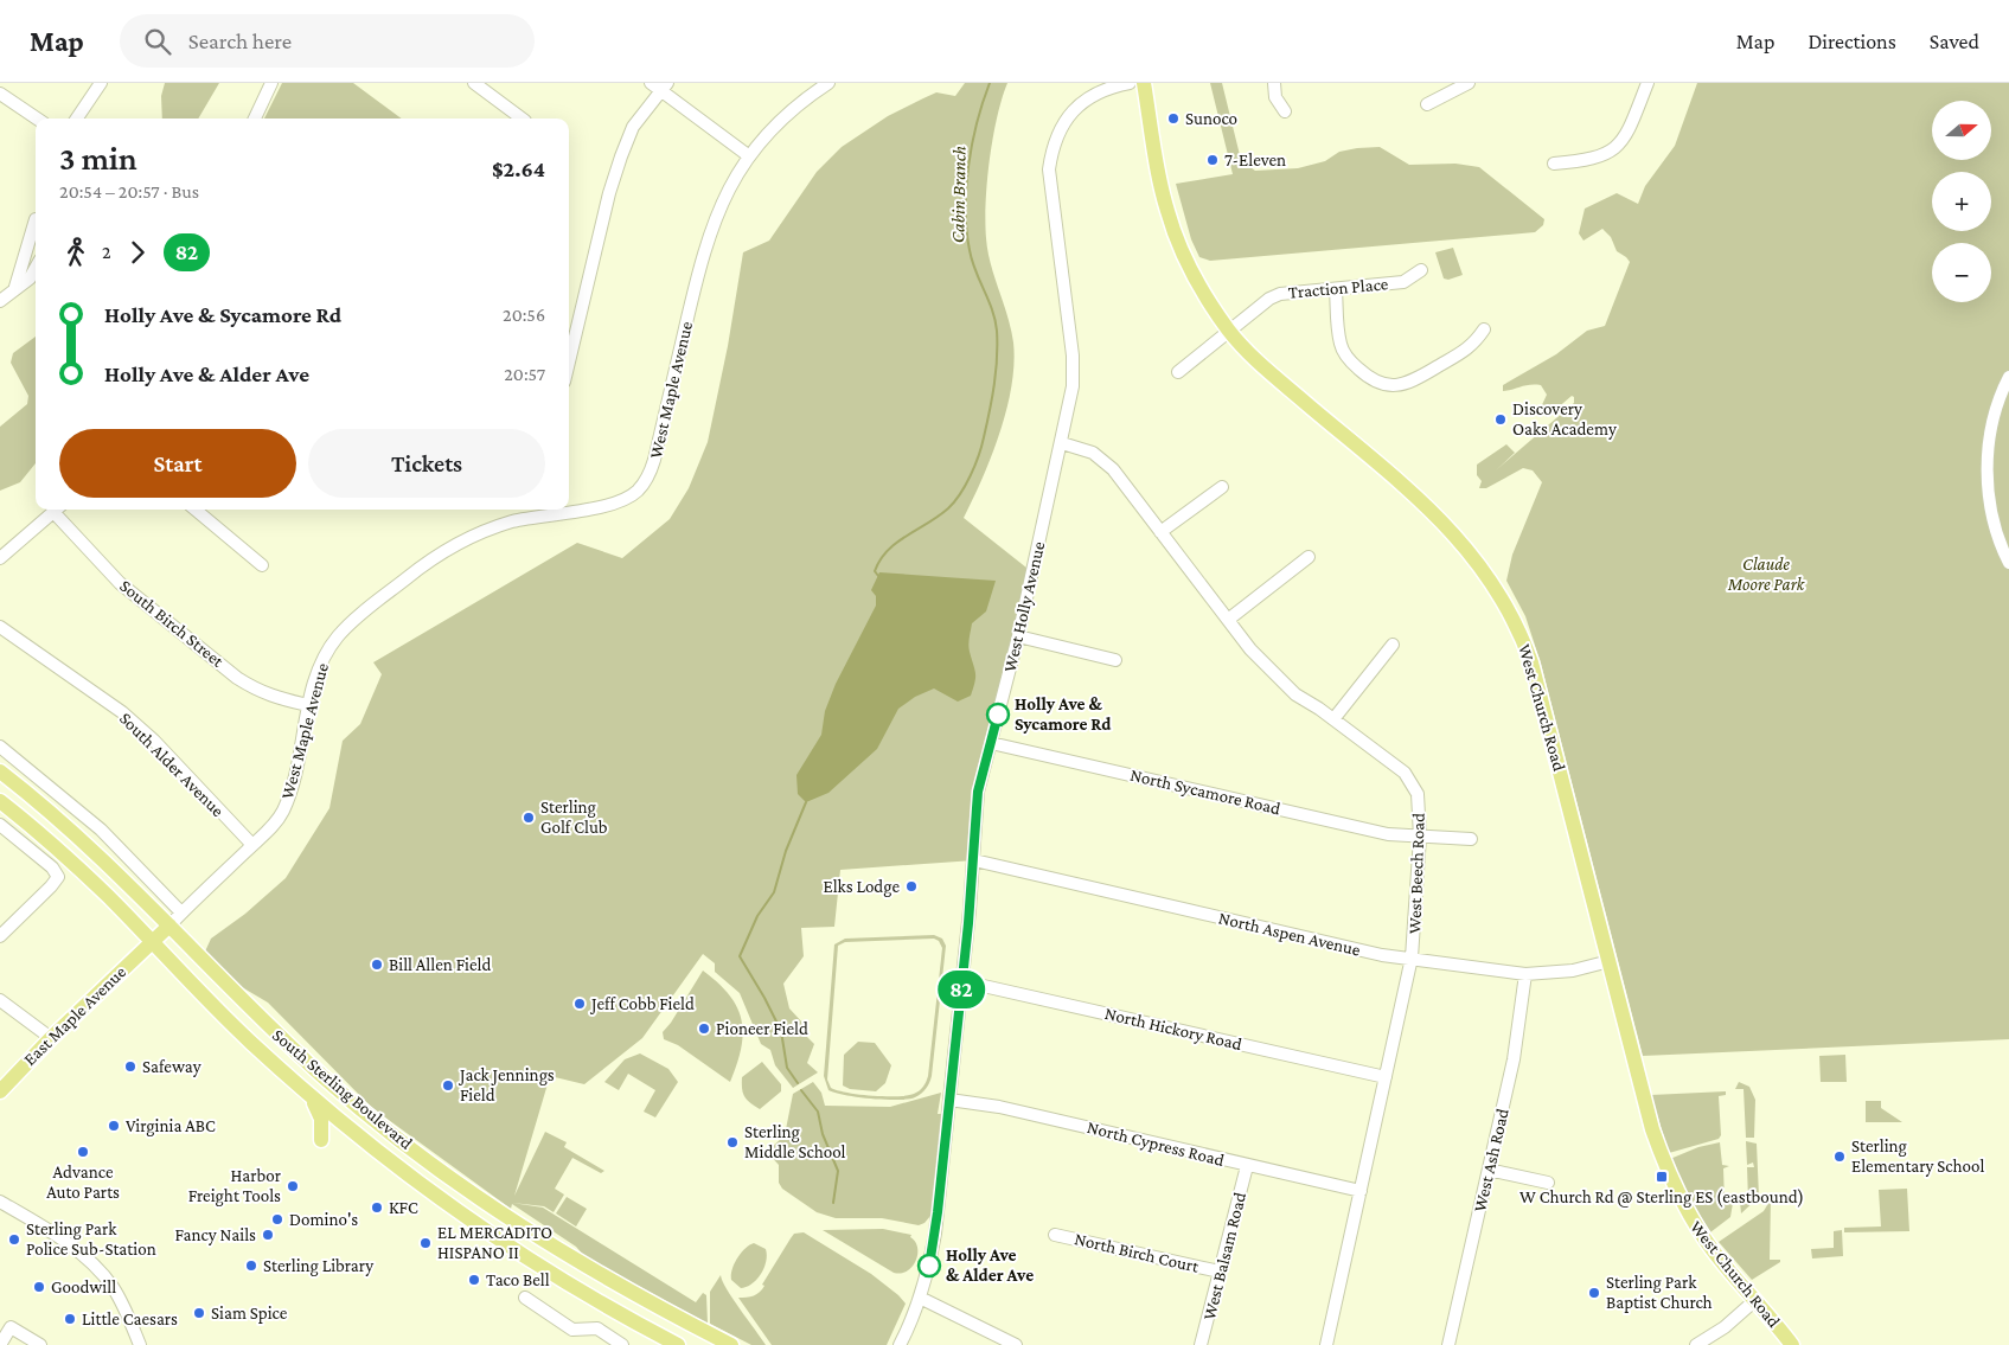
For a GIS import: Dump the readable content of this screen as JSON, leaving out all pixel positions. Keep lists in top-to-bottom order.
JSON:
{
  "streets": {
    "main road": [
      "West Maple Avenue",
      "West Church Road",
      "East Maple Avenue",
      "South Sterling Boulevard"
    ],
    "street": [
      "Traction Place",
      "West Holly Avenue",
      "South Birch Street",
      "South Alder Avenue",
      "North Sycamore Road",
      "West Beech Road",
      "North Aspen Avenue",
      "North Hickory Road",
      "North Cypress Road",
      "West Ash Road",
      "North Birch Court",
      "West Balsam Road"
    ]
  },
  "crossings": [
    ["Traction Place", "West Church Road"],
    ["West Maple Avenue", "South Birch Street"],
    ["West Maple Avenue", "South Alder Avenue"],
    ["West Maple Avenue", "East Maple Avenue"],
    ["West Maple Avenue", "South Sterling Boulevard"],
    ["West Holly Avenue", "North Sycamore Road"],
    ["West Holly Avenue", "West Beech Road"],
    ["West Holly Avenue", "North Aspen Avenue"],
    ["West Holly Avenue", "North Hickory Road"],
    ["West Holly Avenue", "North Cypress Road"],
    ["West Church Road", "North Aspen Avenue"],
    ["North Sycamore Road", "West Beech Road"],
    ["West Beech Road", "North Aspen Avenue"],
    ["West Beech Road", "North Hickory Road"],
    ["West Beech Road", "North Cypress Road"],
    ["North Aspen Avenue", "West Ash Road"],
    ["East Maple Avenue", "South Sterling Boulevard"],
    ["North Cypress Road", "West Balsam Road"],
    ["North Birch Court", "West Balsam Road"]
  ],
  "water": ["Cabin Branch"],
  "parks": ["Claude Moore Park"],
  "places": {
    "other": [
      "Sunoco",
      "7-Eleven",
      "Discovery Oaks Academy",
      "Holly Ave & Sycamore Rd",
      "Sterling Golf Club",
      "Elks Lodge",
      "Bill Allen Field",
      "Jeff Cobb Field",
      "Pioneer Field",
      "Safeway",
      "Jack Jennings Field",
      "Virginia ABC",
      "Sterling Middle School",
      "Advance Auto Parts",
      "Sterling Elementary School",
      "Harbor Freight Tools",
      "KFC",
      "Domino's",
      "Fancy Nails",
      "Sterling Park Police Sub-Station",
      "EL MERCADITO HISPANO II",
      "Sterling Library",
      "Holly Ave & Alder Ave",
      "Taco Bell",
      "Goodwill",
      "Sterling Park Baptist Church",
      "Siam Spice",
      "Little Caesars"
    ],
    "transit": ["W Church Rd @ Sterling ES (eastbound)"]
  },
  "lines": ["bus line 82"],
  "north": "right",
  "page": {
    "header": "Map",
    "search": "Search here",
    "nav": ["Map", "Directions", "Saved"],
    "on_map": "82",
    "map_buttons": ["+", "−"],
    "heading": ["3 min", "20:54 – 20:57 · Bus", "$2.64"],
    "legs": ["2", "82"],
    "list": [
      {
        "name": "Holly Ave & Sycamore Rd",
        "value": "20:56"
      },
      {
        "name": "Holly Ave & Alder Ave",
        "value": "20:57"
      }
    ],
    "buttons": ["Start", "Tickets"]
  }
}
